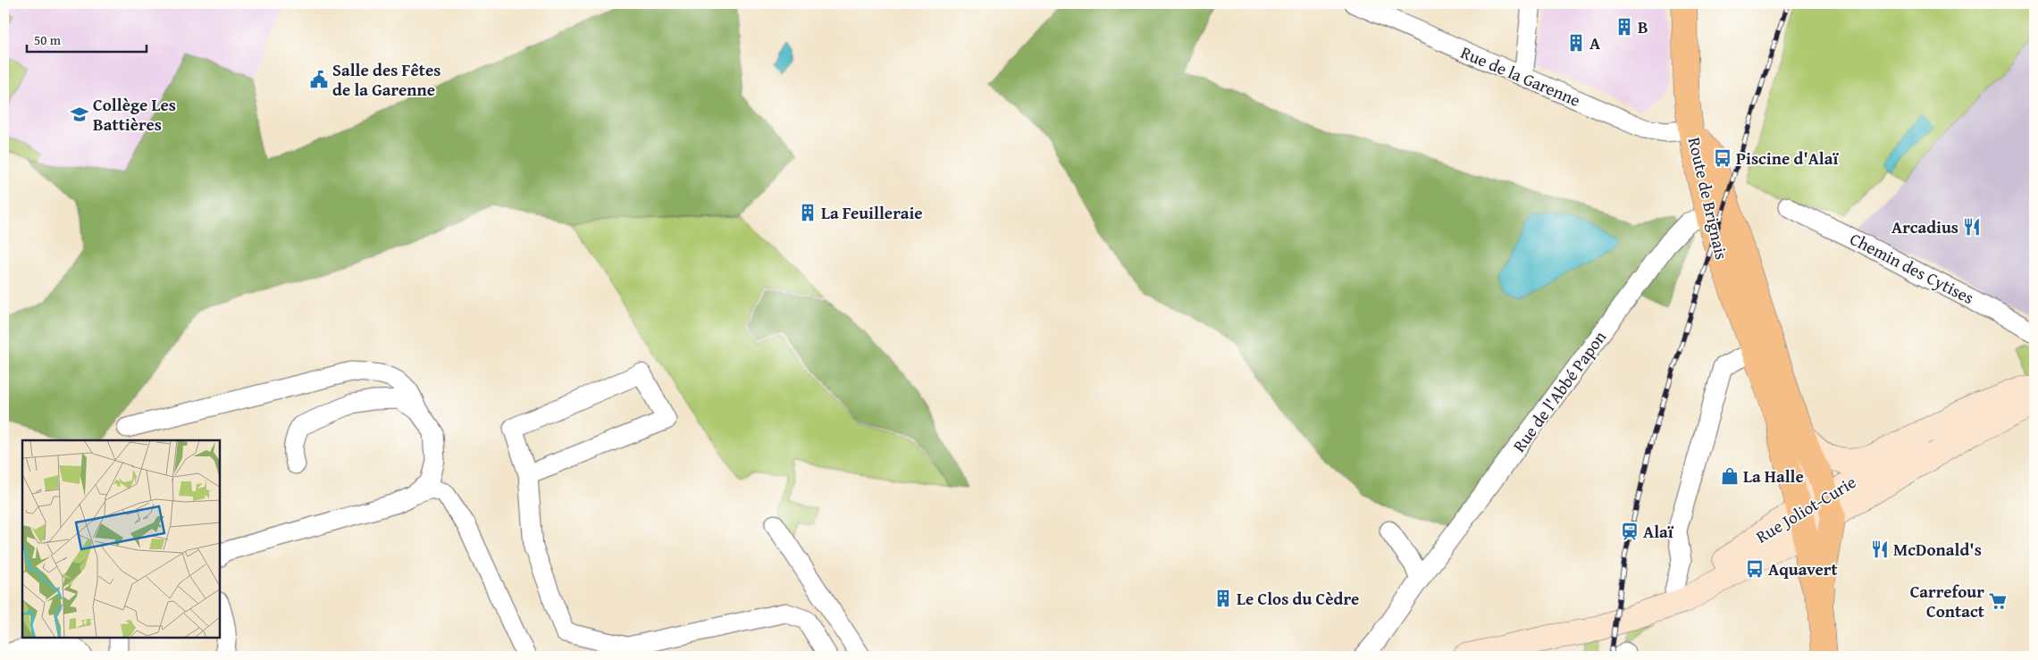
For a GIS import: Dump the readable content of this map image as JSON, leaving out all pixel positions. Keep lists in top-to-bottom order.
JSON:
{
  "streets": {
    "main road": ["Route de Brignais", "Rue Joliot-Curie"],
    "street": ["Rue de la Garenne", "Chemin des Cytises", "Rue de l'Abbé Papon"]
  },
  "crossings": [
    ["Rue de la Garenne", "Route de Brignais"],
    ["Route de Brignais", "Rue de l'Abbé Papon"],
    ["Route de Brignais", "Rue Joliot-Curie"]
  ],
  "places": {
    "building": [
      "B",
      "A",
      "La Feuilleraie",
      "Le Clos du Cèdre"
    ],
    "public building": ["Salle des Fêtes de la Garenne"],
    "school or university": ["Collège Les Battières"],
    "bus stop": ["Piscine d'Alaï", "Aquavert"],
    "restaurant": ["Arcadius", "McDonald's"],
    "shop": ["La Halle"],
    "station": ["Alaï"],
    "supermarket": ["Carrefour Contact"]
  },
  "scale_bar": "50 m"
}
